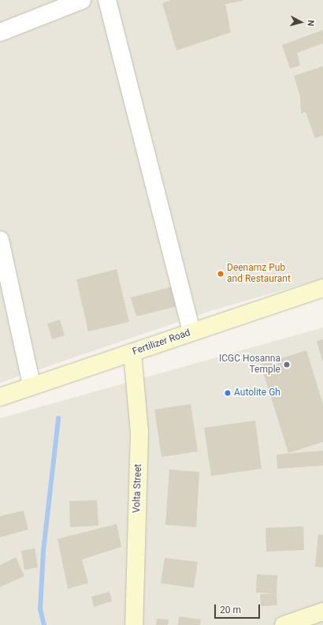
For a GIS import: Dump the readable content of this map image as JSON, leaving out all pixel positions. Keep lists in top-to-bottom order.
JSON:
{
  "streets": {
    "street": ["Fertilizer Road", "Volta Street"]
  },
  "crossings": [
    ["Fertilizer Road", "Volta Street"]
  ],
  "places": ["Deenamz Pub and Restaurant", "ICGC Hosanna Temple", "Autolite Gh"],
  "scale_bar": "20 m",
  "north": "right"
}
